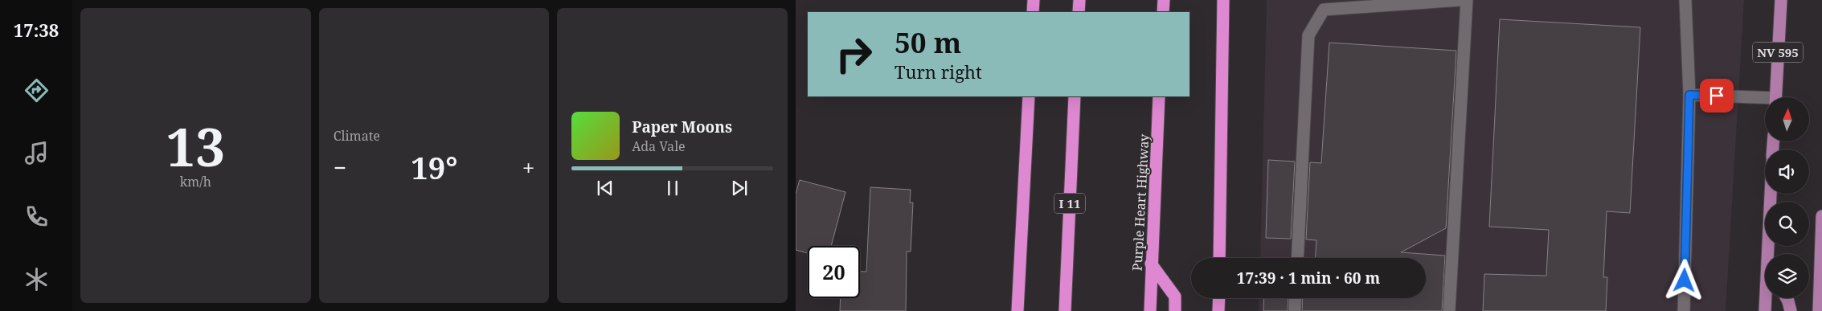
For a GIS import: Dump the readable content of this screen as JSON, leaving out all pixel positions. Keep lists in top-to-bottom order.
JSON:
{
  "streets": {
    "highway": ["Purple Heart Highway", "I 11"],
    "main road": ["NV 595"]
  },
  "north": "top",
  "page": {
    "tabs": "17:38",
    "tile": [
      ["13", "km/h"],
      "Climate"
    ],
    "turn": ["50 m", "Turn right"],
    "song": ["Paper Moons", "Ada Vale"],
    "heat": ["−", "19°", "+"],
    "limit": "20",
    "trip": "17:39 · 1 min · 60 m"
  }
}
